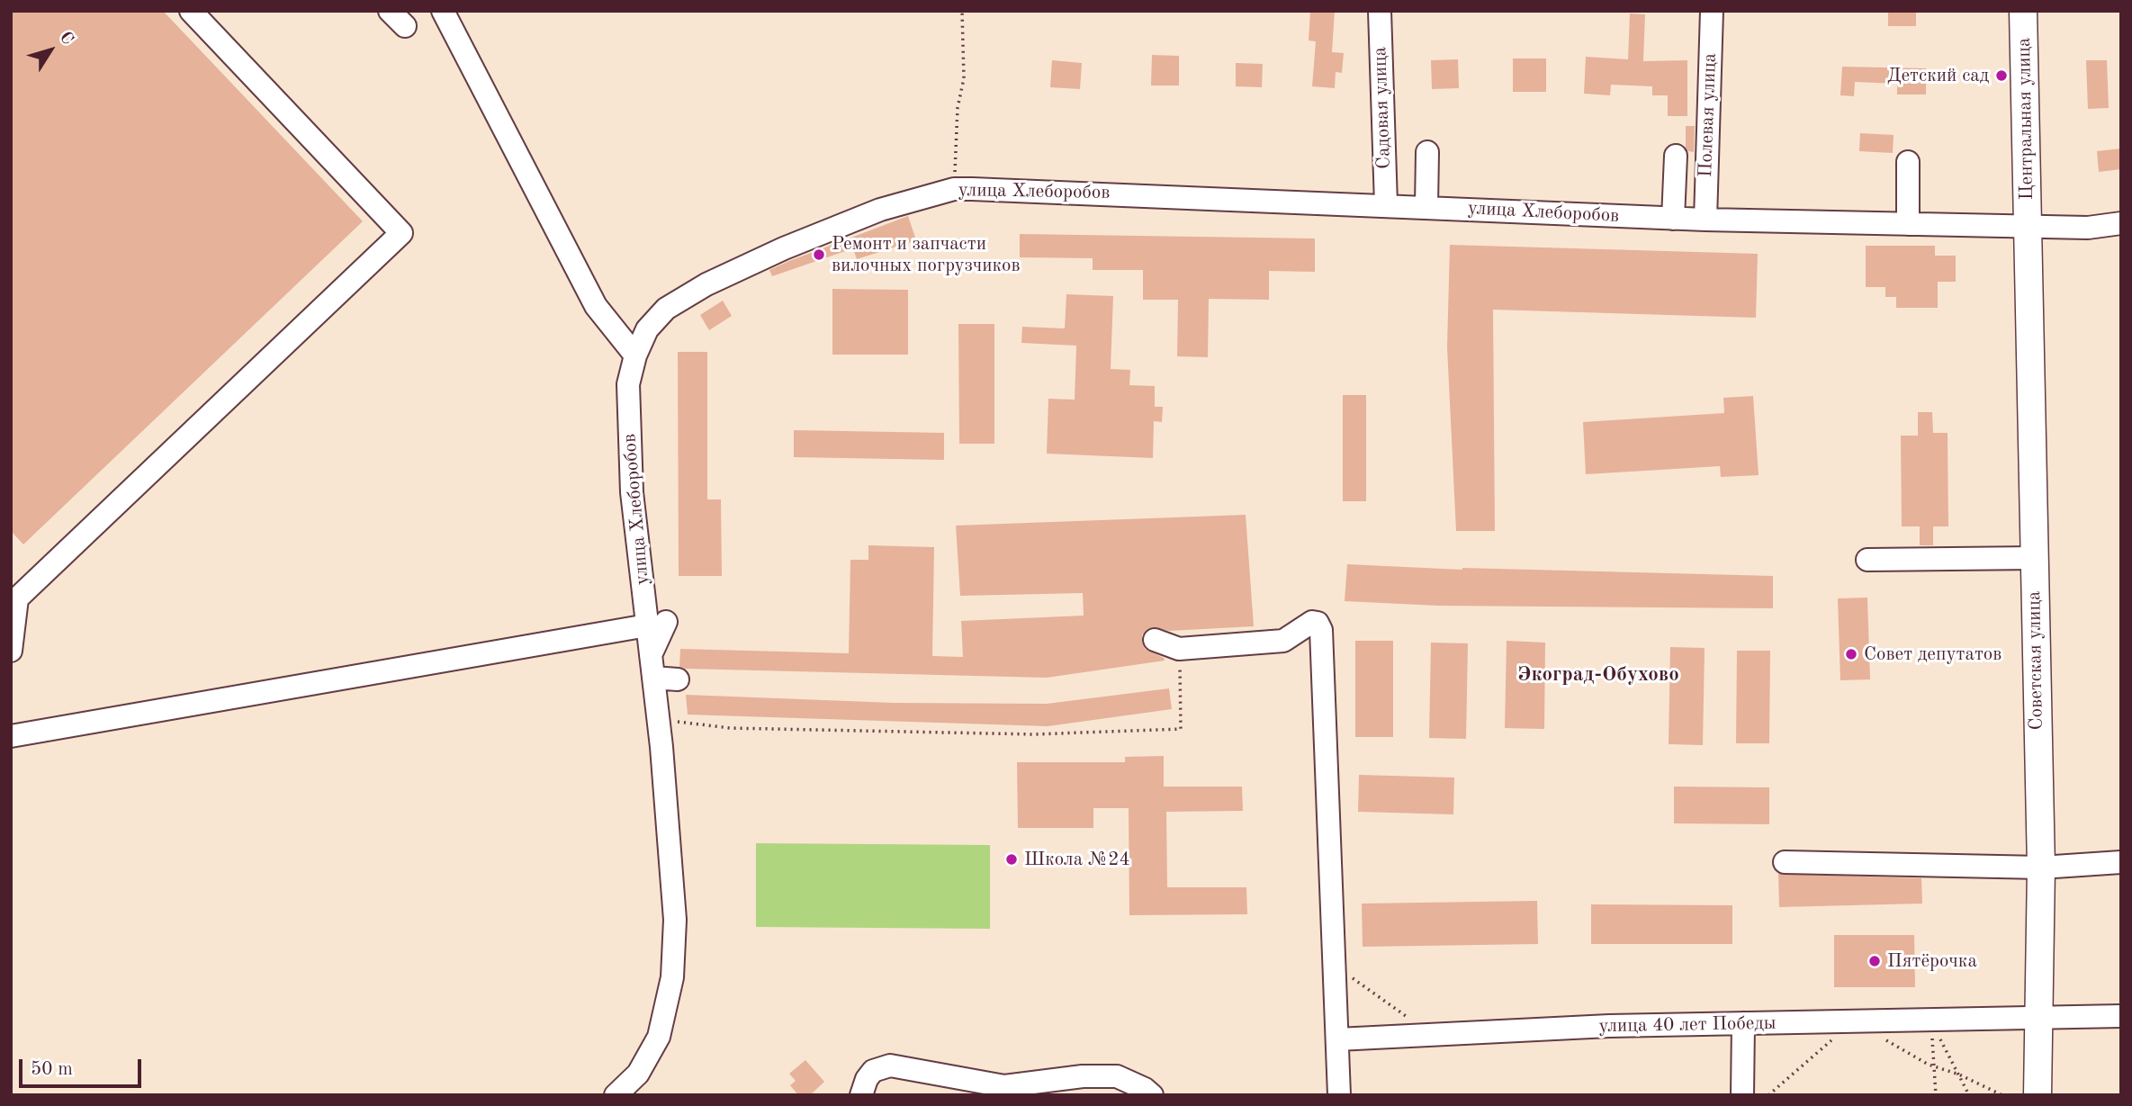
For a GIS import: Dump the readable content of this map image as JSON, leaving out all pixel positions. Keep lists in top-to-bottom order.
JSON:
{
  "streets": {
    "main road": ["Центральная улица", "Советская улица"],
    "street": [
      "Садовая улица",
      "Полевая улица",
      "улица Хлеборобов",
      "улица 40 лет Победы"
    ]
  },
  "crossings": [
    ["Садовая улица", "улица Хлеборобов"],
    ["Полевая улица", "улица Хлеборобов"],
    ["Центральная улица", "улица Хлеборобов"],
    ["Центральная улица", "Советская улица"],
    ["улица Хлеборобов", "Советская улица"],
    ["Советская улица", "улица 40 лет Победы"]
  ],
  "districts": ["Экоград-Обухово"],
  "places": [
    "Детский сад",
    "Ремонт и запчасти вилочных погрузчиков",
    "Совет депутатов",
    "Школа №24",
    "Пятёрочка"
  ],
  "scale_bar": "50 m",
  "north": "top right"
}
